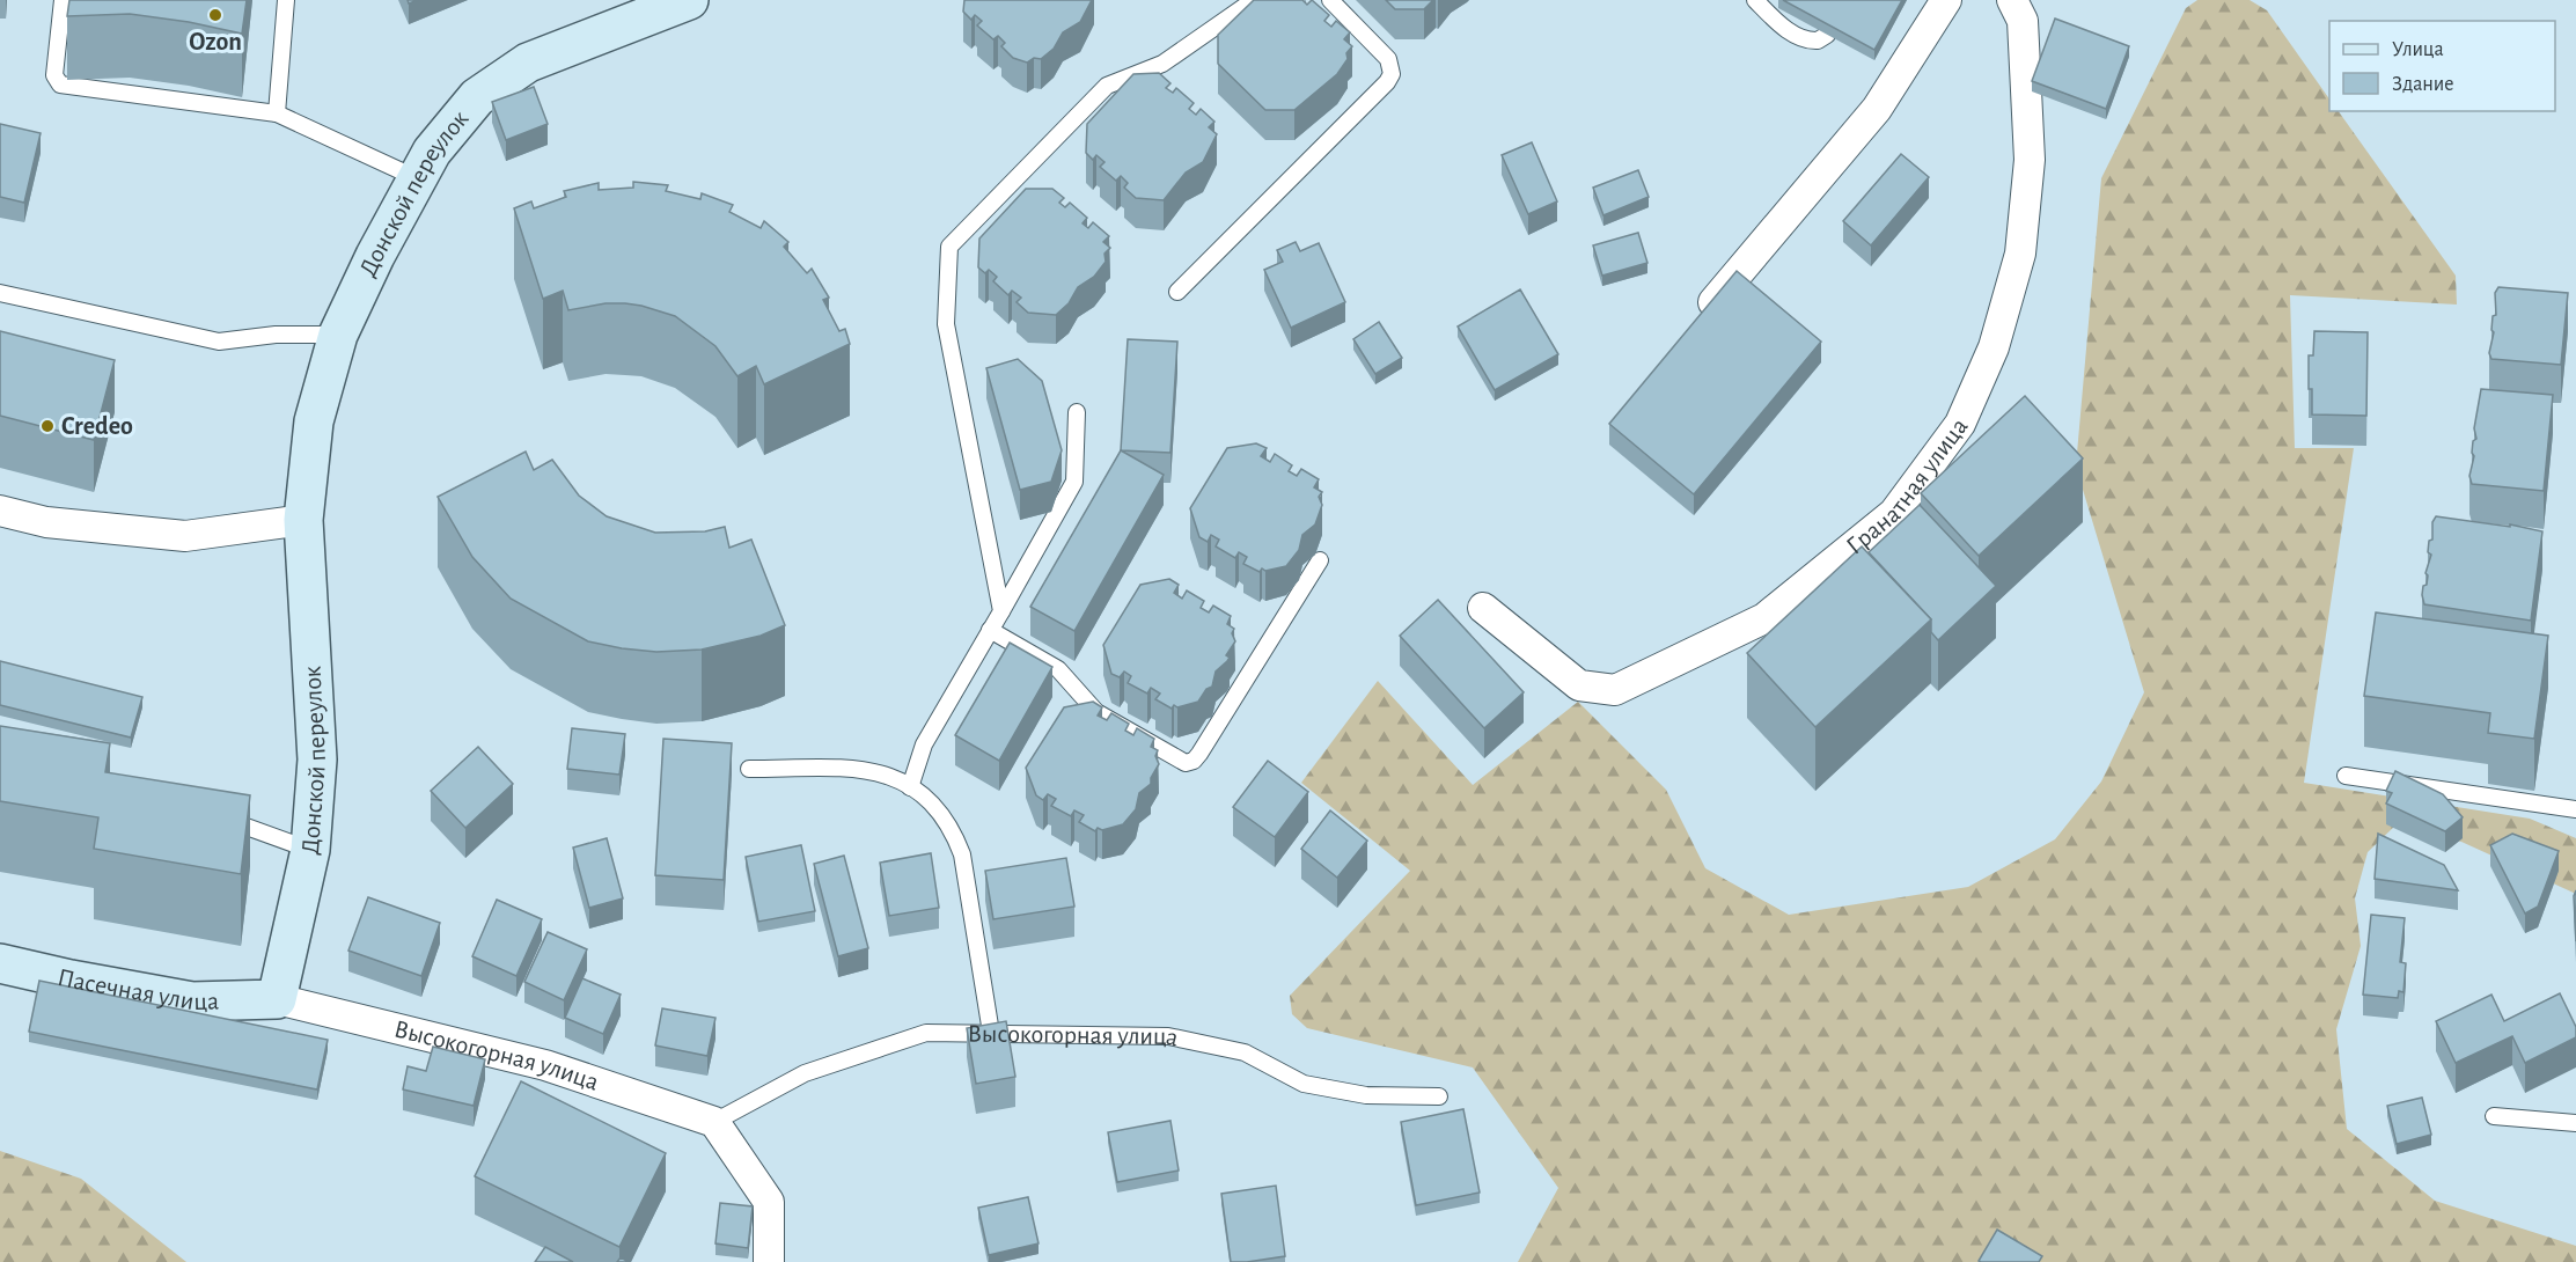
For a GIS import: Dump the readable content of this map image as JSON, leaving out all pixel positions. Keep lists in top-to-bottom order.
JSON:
{
  "streets": {
    "street": [
      "Донской переулок",
      "Гранатная улица",
      "Пасечная улица",
      "Высокогорная улица"
    ]
  },
  "crossings": [
    ["Донской переулок", "Пасечная улица"],
    ["Донской переулок", "Высокогорная улица"],
    ["Пасечная улица", "Высокогорная улица"]
  ],
  "places": ["Ozon", "Credeo"],
  "legend": ["Улица", "Здание"]
}
